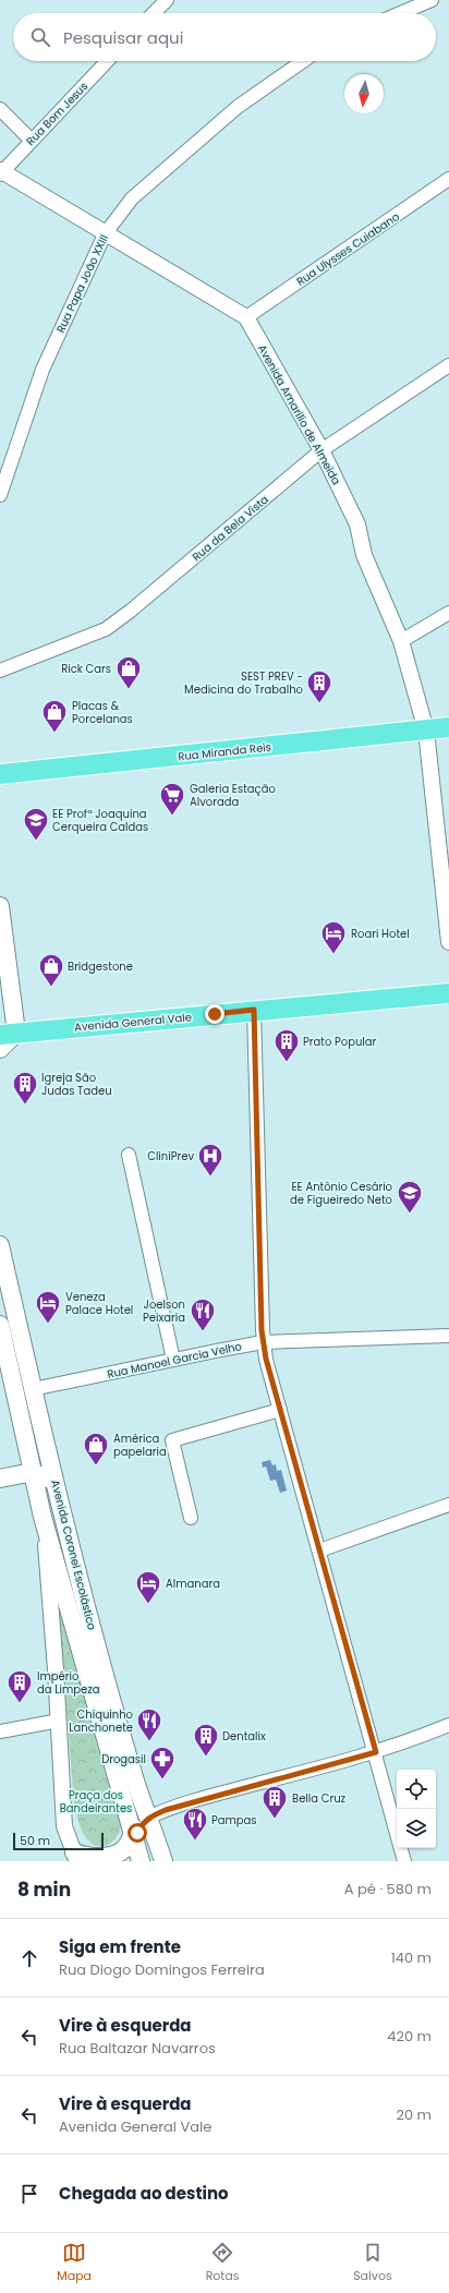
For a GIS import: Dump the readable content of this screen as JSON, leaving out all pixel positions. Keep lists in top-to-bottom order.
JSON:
{
  "streets": {
    "main road": ["Rua Miranda Reis", "Avenida General Vale", "Avenida Coronel Escolástico"],
    "street": [
      "Rua Bom Jesus",
      "Rua Ulysses Cuiabano",
      "Rua Papa João XXIII",
      "Avenida Amarílio de Almeida",
      "Rua da Bela Vista",
      "Rua Manoel Garcia Velho"
    ]
  },
  "crossings": [
    ["Rua Bom Jesus", "Avenida Amarílio de Almeida"],
    ["Rua Ulysses Cuiabano", "Avenida Amarílio de Almeida"],
    ["Rua Papa João XXIII", "Avenida Amarílio de Almeida"],
    ["Avenida Amarílio de Almeida", "Rua da Bela Vista"],
    ["Avenida Amarílio de Almeida", "Rua Miranda Reis"],
    ["Rua Manoel Garcia Velho", "Avenida Coronel Escolástico"]
  ],
  "parks": ["Praça dos Bandeirantes"],
  "places": {
    "shop": [
      "Rick Cars",
      "Placas & Porcelanas",
      "Bridgestone",
      "América papelaria"
    ],
    "building": [
      "SEST PREV - Medicina do Trabalho",
      "Prato Popular",
      "Igreja São Judas Tadeu",
      "Império da Limpeza",
      "Dentalix",
      "Bella Cruz"
    ],
    "supermarket": ["Galeria Estação Alvorada"],
    "school or university": ["EE Profª Joaquina Cerqueira Caldas", "EE Antônio Cesário de Figueiredo Neto"],
    "hotel": ["Roari Hotel", "Veneza Palace Hotel", "Almanara"],
    "hospital": ["CliniPrev"],
    "restaurant": ["Joelson Peixaria", "Chiquinho Lanchonete", "Pampas"],
    "pharmacy": ["Drogasil"]
  },
  "scale_bar": "50 m",
  "north": "bottom",
  "page": {
    "search": "Pesquisar aqui",
    "scale": "50 m",
    "heading": ["8 min", "A pé · 580 m"],
    "list": [
      ["Siga em frente", "Rua Diogo Domingos Ferreira", "140 m"],
      ["Vire à esquerda", "Rua Baltazar Navarros", "420 m"],
      ["Vire à esquerda", "Avenida General Vale", "20 m"],
      "Chegada ao destino"
    ],
    "nav": ["Mapa", "Rotas", "Salvos"]
  }
}
